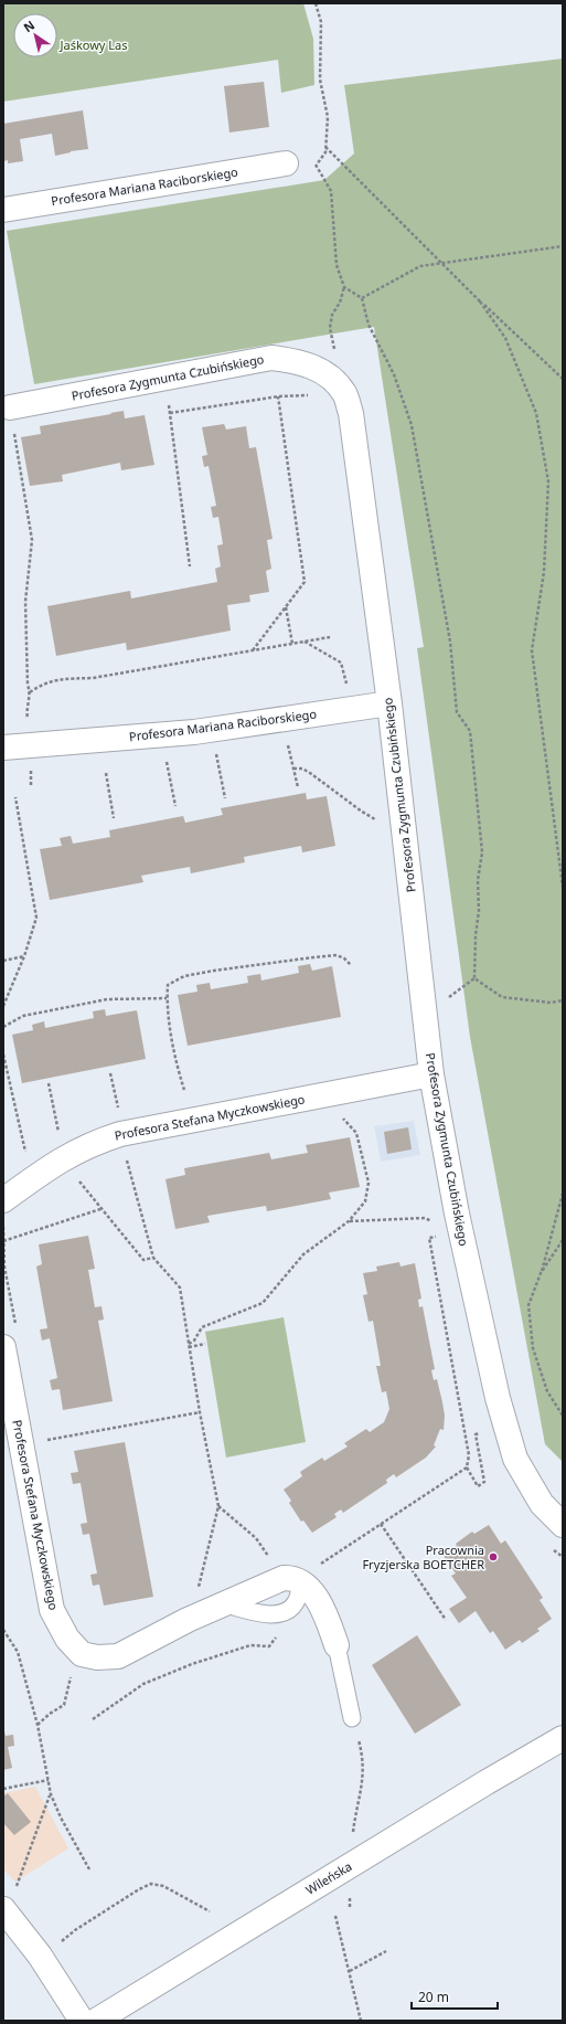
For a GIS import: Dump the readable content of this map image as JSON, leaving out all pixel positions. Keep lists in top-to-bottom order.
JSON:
{
  "streets": {
    "street": [
      "Profesora Mariana Raciborskiego",
      "Profesora Zygmunta Czubińskiego",
      "Profesora Stefana Myczkowskiego",
      "Wileńska"
    ]
  },
  "crossings": [
    ["Profesora Mariana Raciborskiego", "Profesora Zygmunta Czubińskiego"],
    ["Profesora Zygmunta Czubińskiego", "Profesora Stefana Myczkowskiego"]
  ],
  "parks": ["Jaśkowy Las"],
  "places": ["Pracownia Fryzjerska BOETCHER"],
  "scale_bar": "20 m",
  "north": "top left"
}
